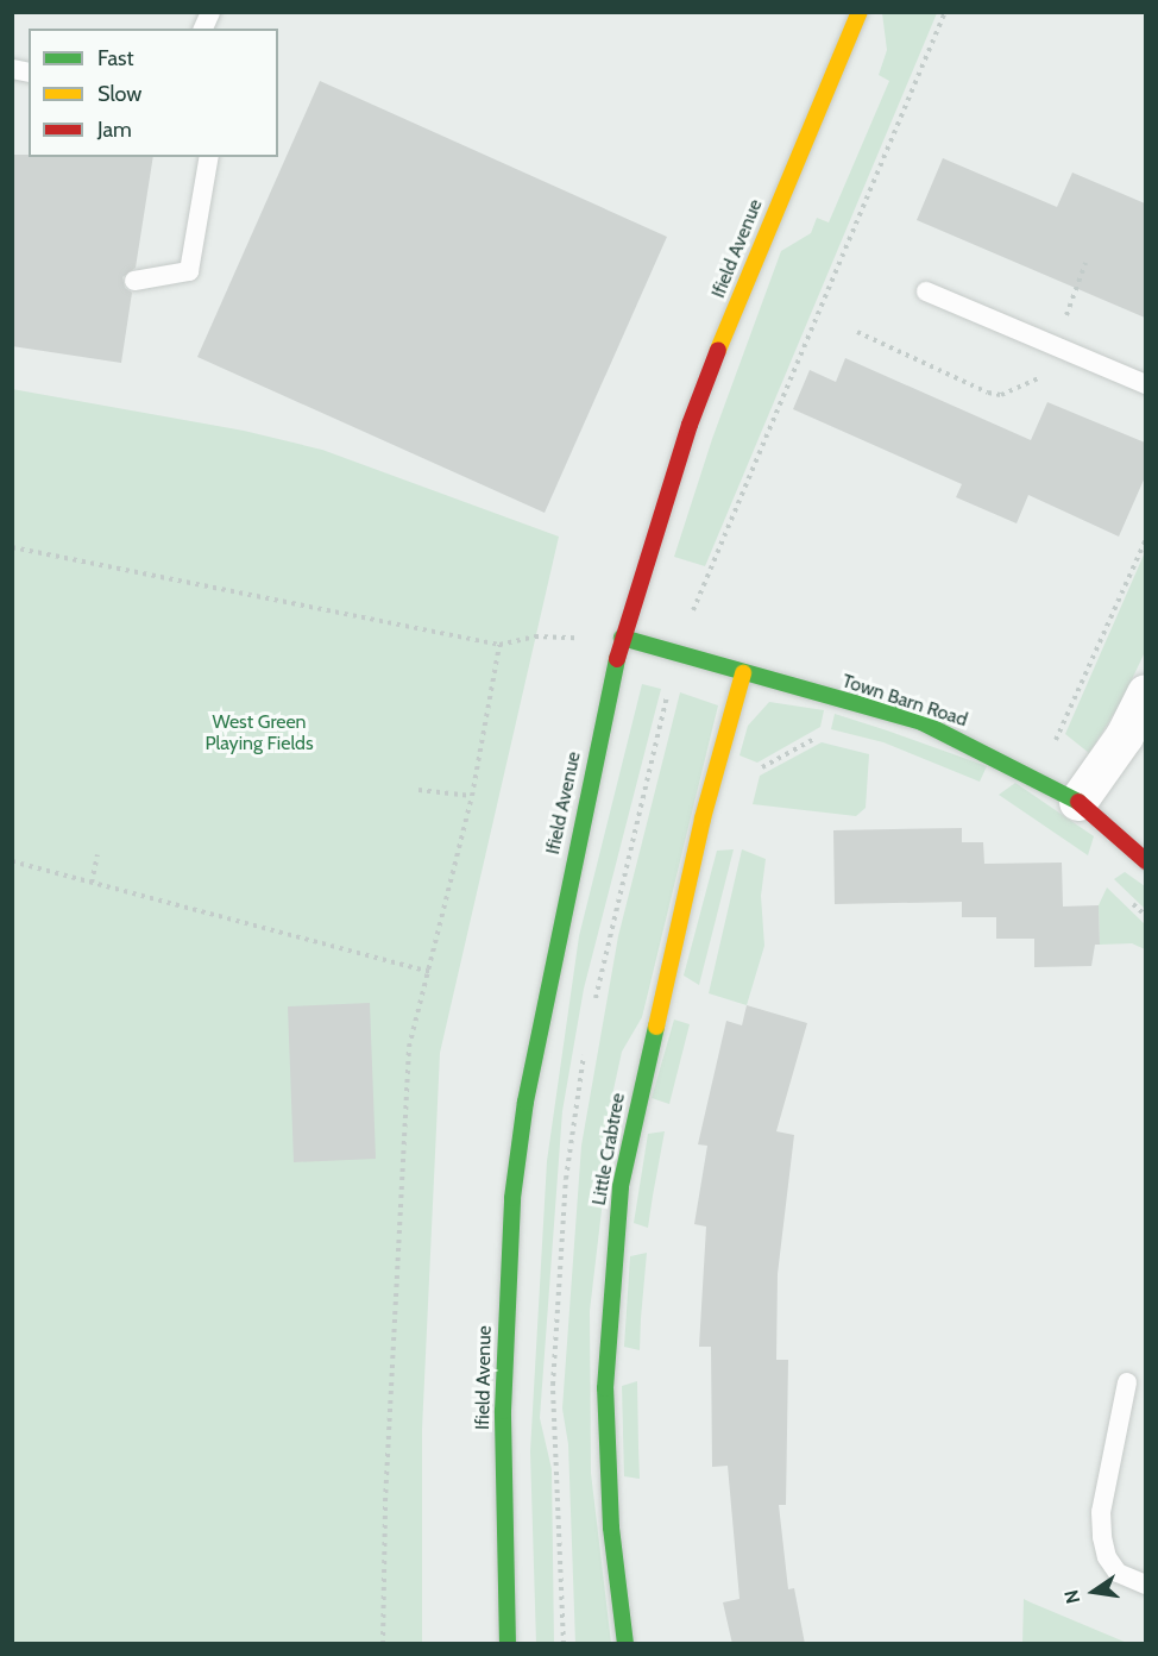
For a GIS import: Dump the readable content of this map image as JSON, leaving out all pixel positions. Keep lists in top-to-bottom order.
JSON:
{
  "streets": {
    "street": ["Ifield Avenue", "Town Barn Road", "Little Crabtree"]
  },
  "crossings": [
    ["Ifield Avenue", "Town Barn Road"],
    ["Town Barn Road", "Little Crabtree"]
  ],
  "parks": ["West Green Playing Fields"],
  "legend": ["Fast", "Slow", "Jam"],
  "north": "left"
}
